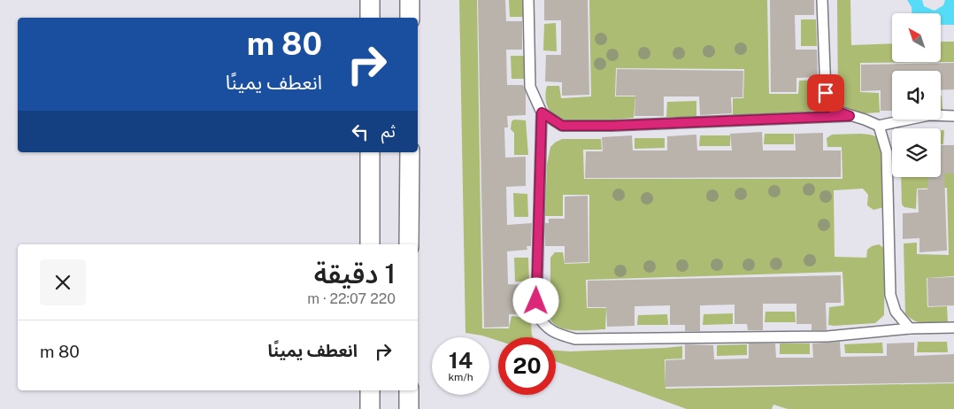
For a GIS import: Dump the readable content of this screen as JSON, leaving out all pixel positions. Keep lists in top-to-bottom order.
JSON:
{
  "north": "top left",
  "page": {
    "turn": ["80 m", "انعطف يمينًا"],
    "then": "ثم",
    "heading": ["1 دقيقة", "220 m · 22:07"],
    "list": [
      {
        "name": "انعطف يمينًا",
        "value": "80 m"
      }
    ],
    "speed": "14 km/h",
    "limit": "20"
  }
}
